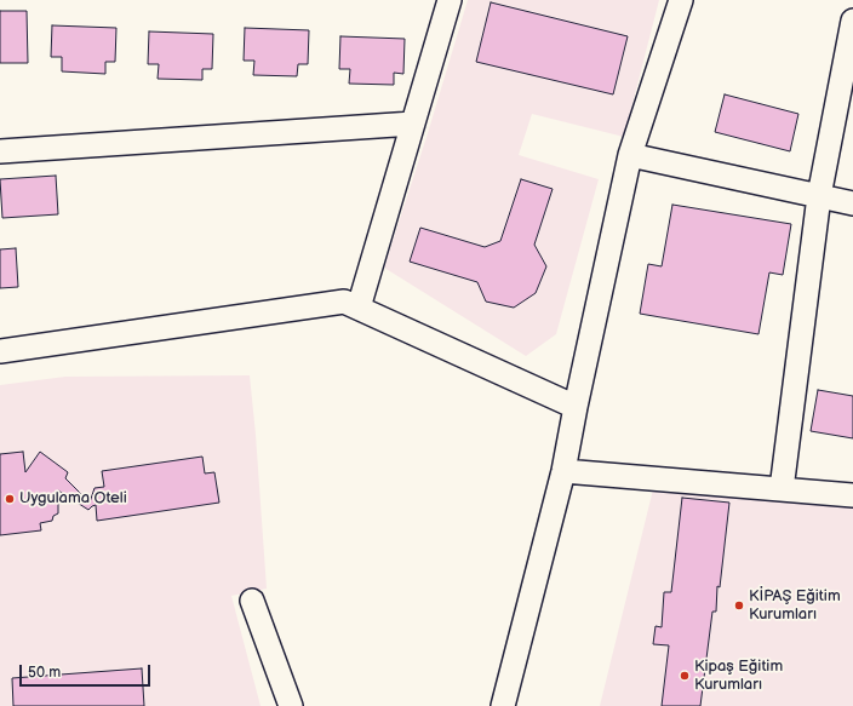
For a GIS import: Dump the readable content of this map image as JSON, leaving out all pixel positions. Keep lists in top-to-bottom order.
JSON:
{
  "places": ["Uygulama Oteli", "KİPAŞ Eğitim Kurumları", "Kipaş Eğitim Kurumları"],
  "scale_bar": "50 m"
}
